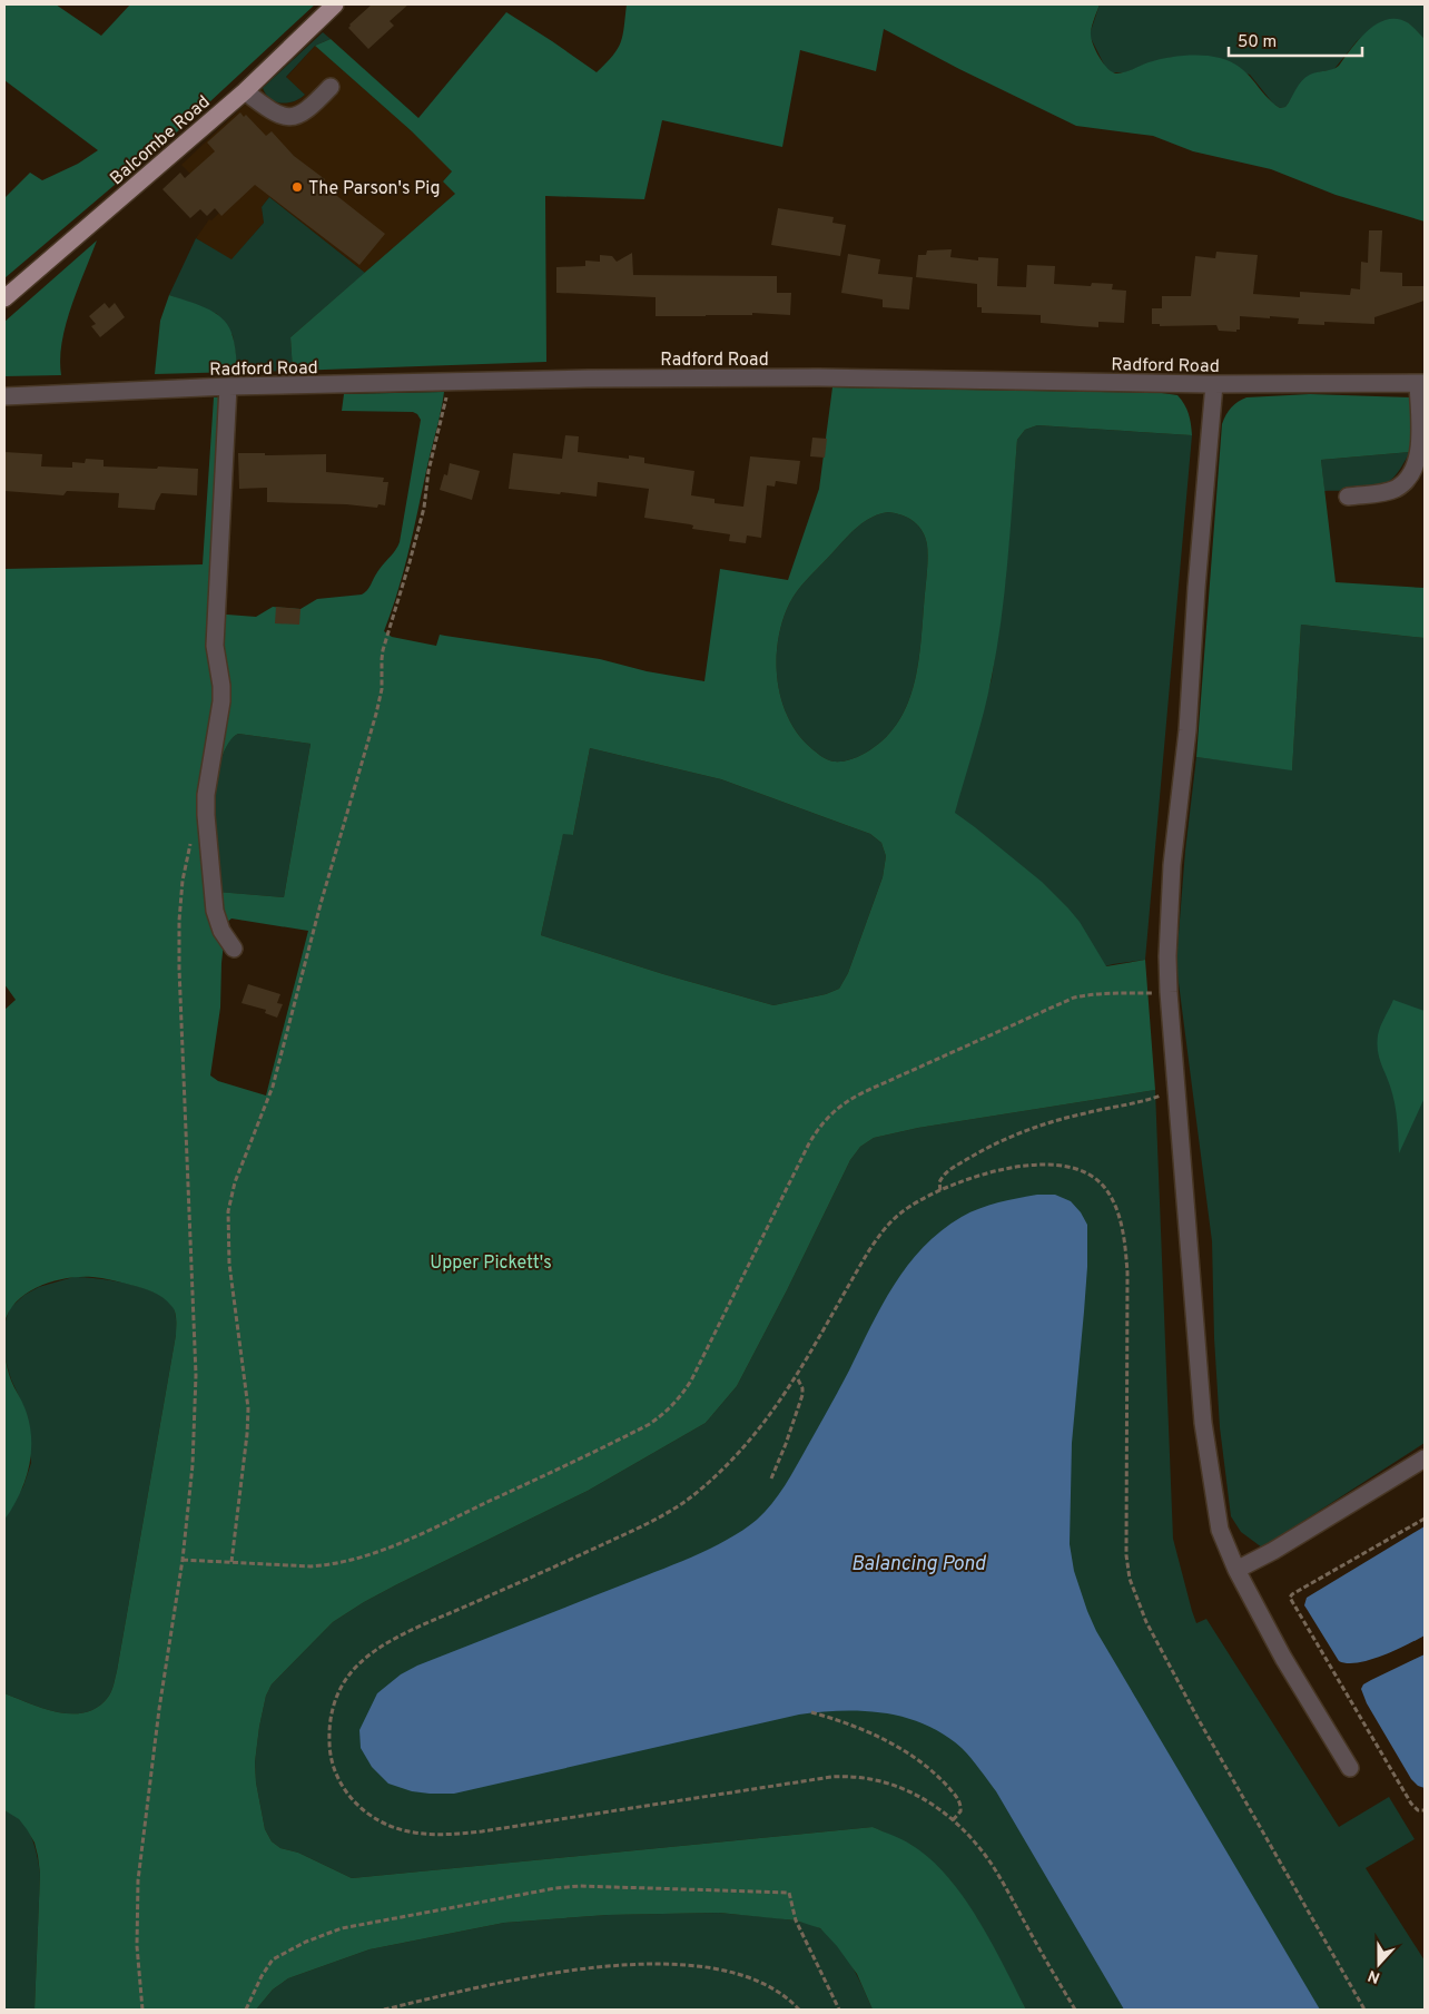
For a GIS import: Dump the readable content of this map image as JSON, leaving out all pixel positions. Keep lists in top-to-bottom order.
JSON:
{
  "streets": {
    "main road": ["Balcombe Road"],
    "street": ["Radford Road"]
  },
  "water": ["Balancing Pond"],
  "parks": ["Upper Pickett's"],
  "places": ["The Parson's Pig"],
  "scale_bar": "50 m",
  "north": "bottom"
}
